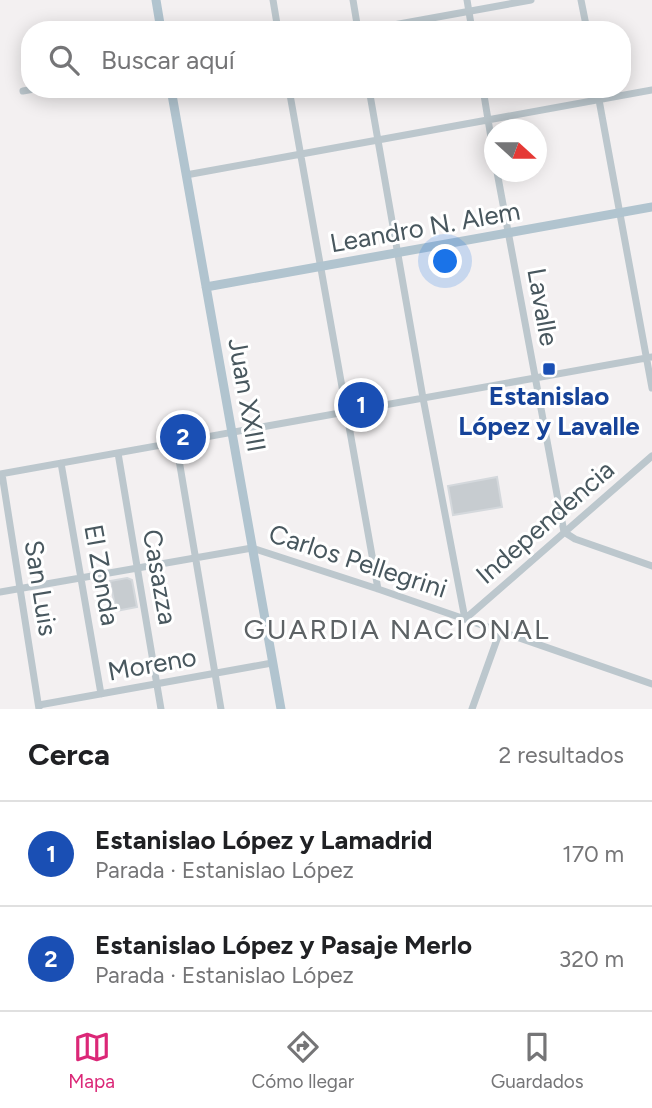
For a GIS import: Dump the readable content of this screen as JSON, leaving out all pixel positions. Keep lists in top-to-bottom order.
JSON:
{
  "streets": {
    "main road": ["Leandro N. Alem", "Juan XXIII"],
    "street": [
      "Lavalle",
      "Independencia",
      "Carlos Pellegrini",
      "El Zonda",
      "Casazza",
      "San Luis",
      "Moreno"
    ]
  },
  "crossings": [
    ["Leandro N. Alem", "Lavalle"],
    ["Leandro N. Alem", "Juan XXIII"],
    ["Lavalle", "Independencia"],
    ["Juan XXIII", "Carlos Pellegrini"],
    ["Juan XXIII", "Moreno"],
    ["Independencia", "Carlos Pellegrini"],
    ["Carlos Pellegrini", "El Zonda"],
    ["Carlos Pellegrini", "Casazza"],
    ["Carlos Pellegrini", "San Luis"],
    ["El Zonda", "Moreno"],
    ["Casazza", "Moreno"],
    ["San Luis", "Moreno"]
  ],
  "districts": ["GUARDIA NACIONAL"],
  "places": {
    "transit": ["Estanislao López y Lavalle"]
  },
  "north": "right",
  "page": {
    "search": "Buscar aquí",
    "pins": ["1", "2"],
    "heading": ["Cerca", "2 resultados"],
    "list": [
      {
        "mark": "1",
        "name": "Estanislao López y Lamadrid",
        "note": "Parada · Estanislao López",
        "value": "170 m"
      },
      {
        "mark": "2",
        "name": "Estanislao López y Pasaje Merlo",
        "note": "Parada · Estanislao López",
        "value": "320 m"
      }
    ],
    "nav": ["Mapa", "Cómo llegar", "Guardados"]
  }
}
